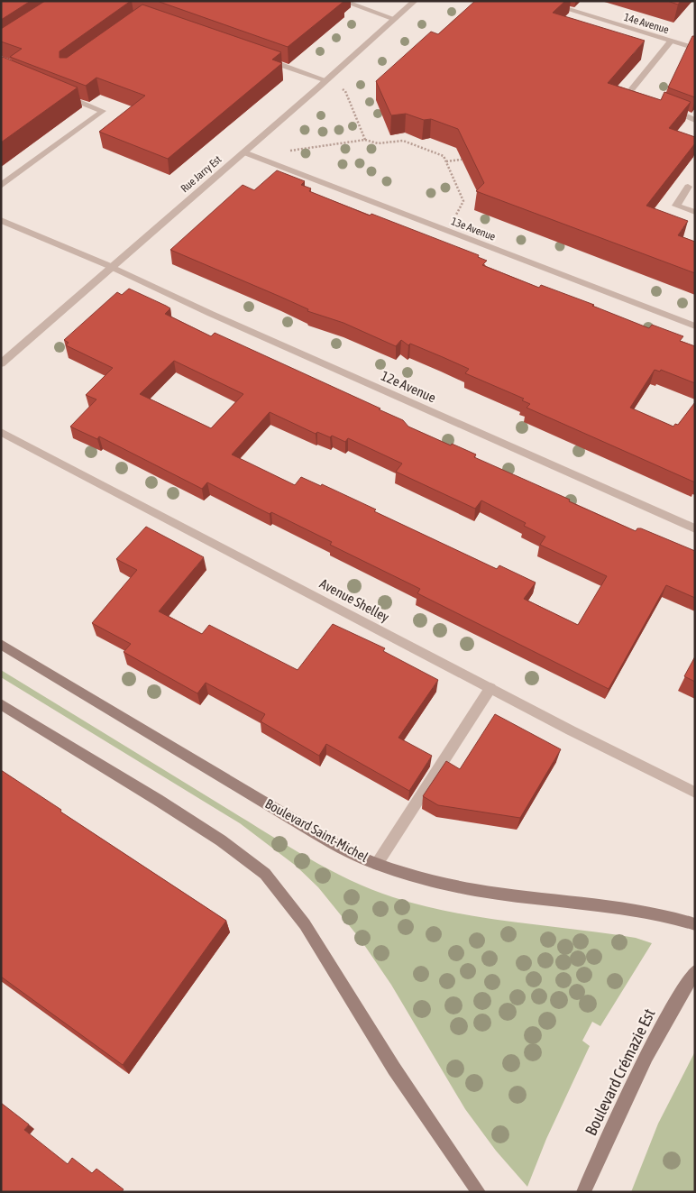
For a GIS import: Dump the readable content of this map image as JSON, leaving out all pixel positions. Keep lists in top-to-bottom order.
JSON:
{
  "streets": {
    "main road": ["Boulevard Saint-Michel", "Boulevard Crémazie Est"],
    "street": [
      "14e Avenue",
      "Rue Jarry Est",
      "13e Avenue",
      "12e Avenue",
      "Avenue Shelley"
    ]
  },
  "crossings": [
    ["Rue Jarry Est", "13e Avenue"],
    ["Rue Jarry Est", "12e Avenue"]
  ]
}
